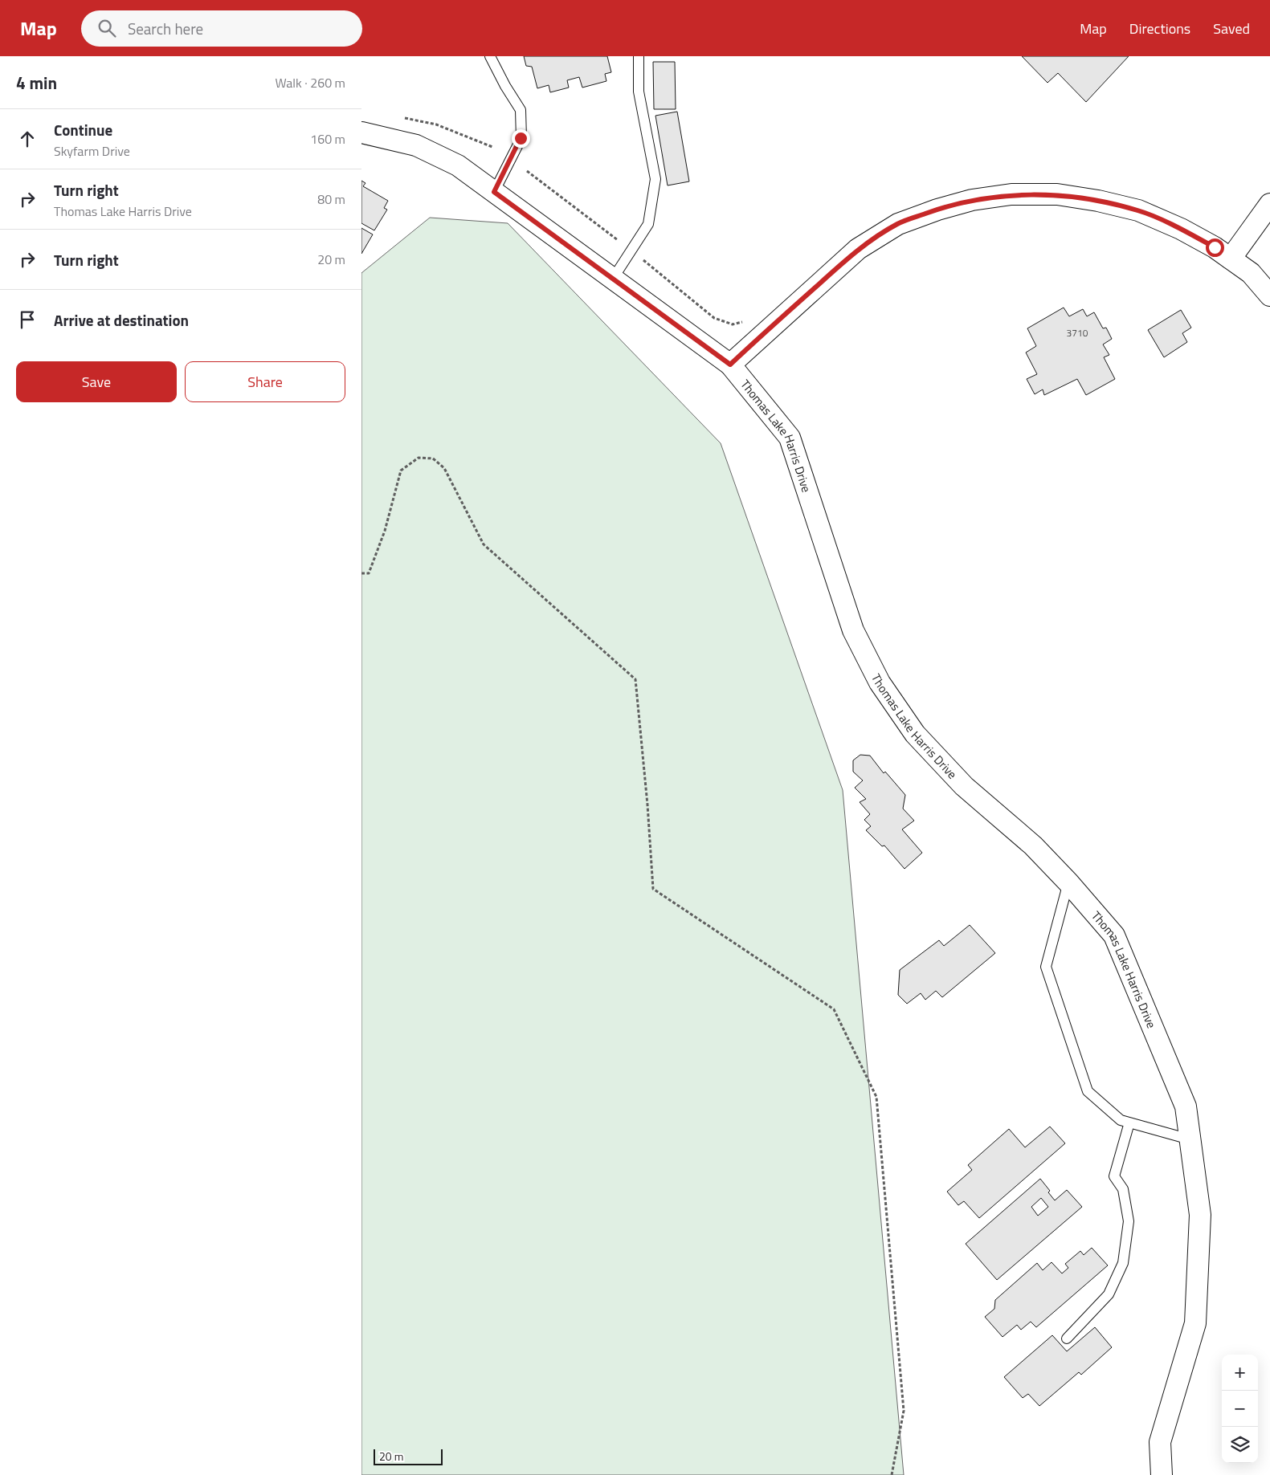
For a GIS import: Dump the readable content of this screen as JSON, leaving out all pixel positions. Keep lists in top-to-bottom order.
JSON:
{
  "streets": {
    "street": ["Thomas Lake Harris Drive"]
  },
  "house_numbers": ["3710"],
  "scale_bar": "20 m",
  "page": {
    "header": "Map",
    "search": "Search here",
    "nav": ["Map", "Directions", "Saved"],
    "heading": ["4 min", "Walk · 260 m"],
    "list": [
      ["Continue", "Skyfarm Drive", "160 m"],
      ["Turn right", "Thomas Lake Harris Drive", "80 m"],
      ["Turn right", "20 m"],
      "Arrive at destination"
    ],
    "buttons": ["Save", "Share"],
    "map_buttons": ["+", "−"],
    "scale": "20 m"
  }
}
